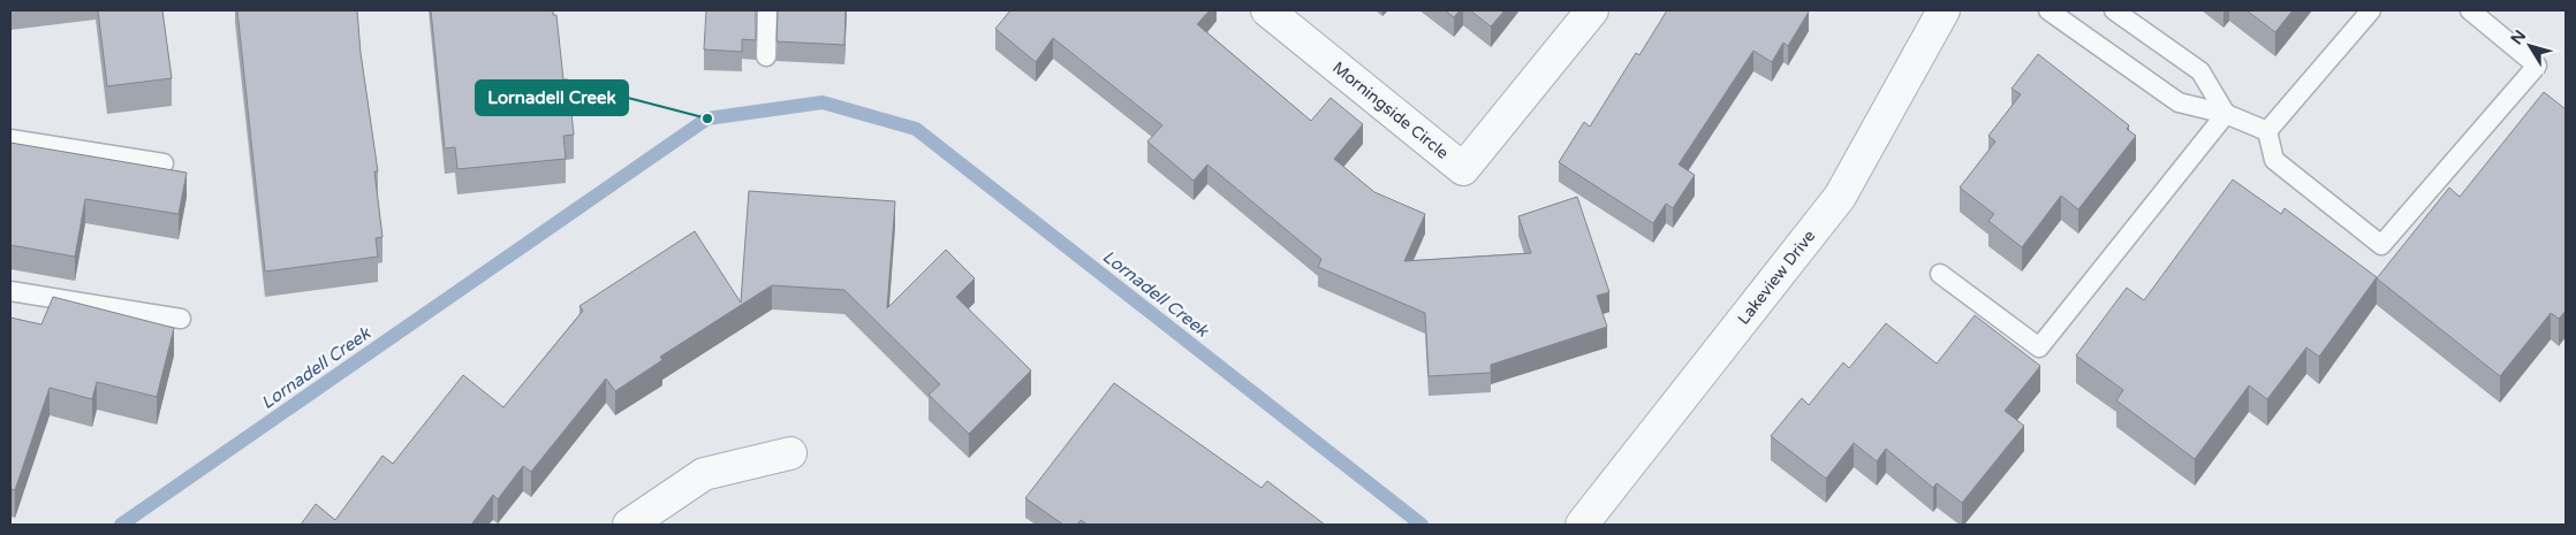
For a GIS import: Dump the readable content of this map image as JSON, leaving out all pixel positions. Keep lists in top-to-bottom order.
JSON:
{
  "streets": {
    "street": ["Morningside Circle", "Lakeview Drive"]
  },
  "water": ["Lornadell Creek"],
  "places": ["Lornadell Creek"],
  "north": "top left"
}
